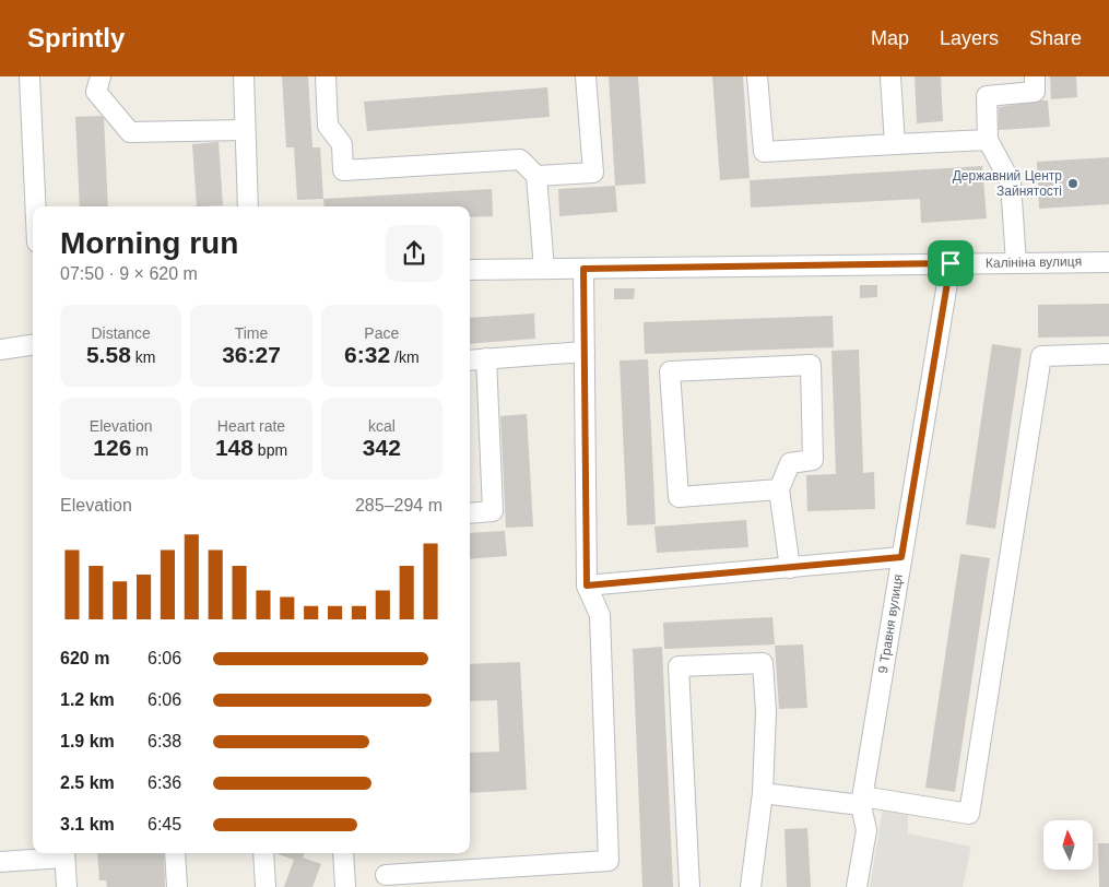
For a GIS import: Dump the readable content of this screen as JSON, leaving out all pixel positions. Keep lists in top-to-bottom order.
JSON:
{
  "streets": {
    "street": ["Калініна вулиця", "9 Травня вулиця"]
  },
  "crossings": [
    ["Калініна вулиця", "9 Травня вулиця"]
  ],
  "places": ["Державний Центр Зайнятості"],
  "north": "top",
  "page": {
    "header": "Sprintly",
    "nav": ["Map", "Layers", "Share"],
    "heading": ["Morning run", "07:50 · 9 × 620 m"],
    "stats": [
      ["Distance", "5.58 km"],
      ["Time", "36:27"],
      ["Pace", "6:32 /km"],
      ["Elevation", "126 m"],
      ["Heart rate", "148 bpm"],
      ["kcal", "342"]
    ],
    "chart": ["Elevation", "285–294 m"],
    "list": [
      {
        "name": "620 m",
        "note": "6:06"
      },
      {
        "name": "1.2 km",
        "note": "6:06"
      },
      {
        "name": "1.9 km",
        "note": "6:38"
      },
      {
        "name": "2.5 km",
        "note": "6:36"
      },
      {
        "name": "3.1 km",
        "note": "6:45"
      }
    ]
  }
}
